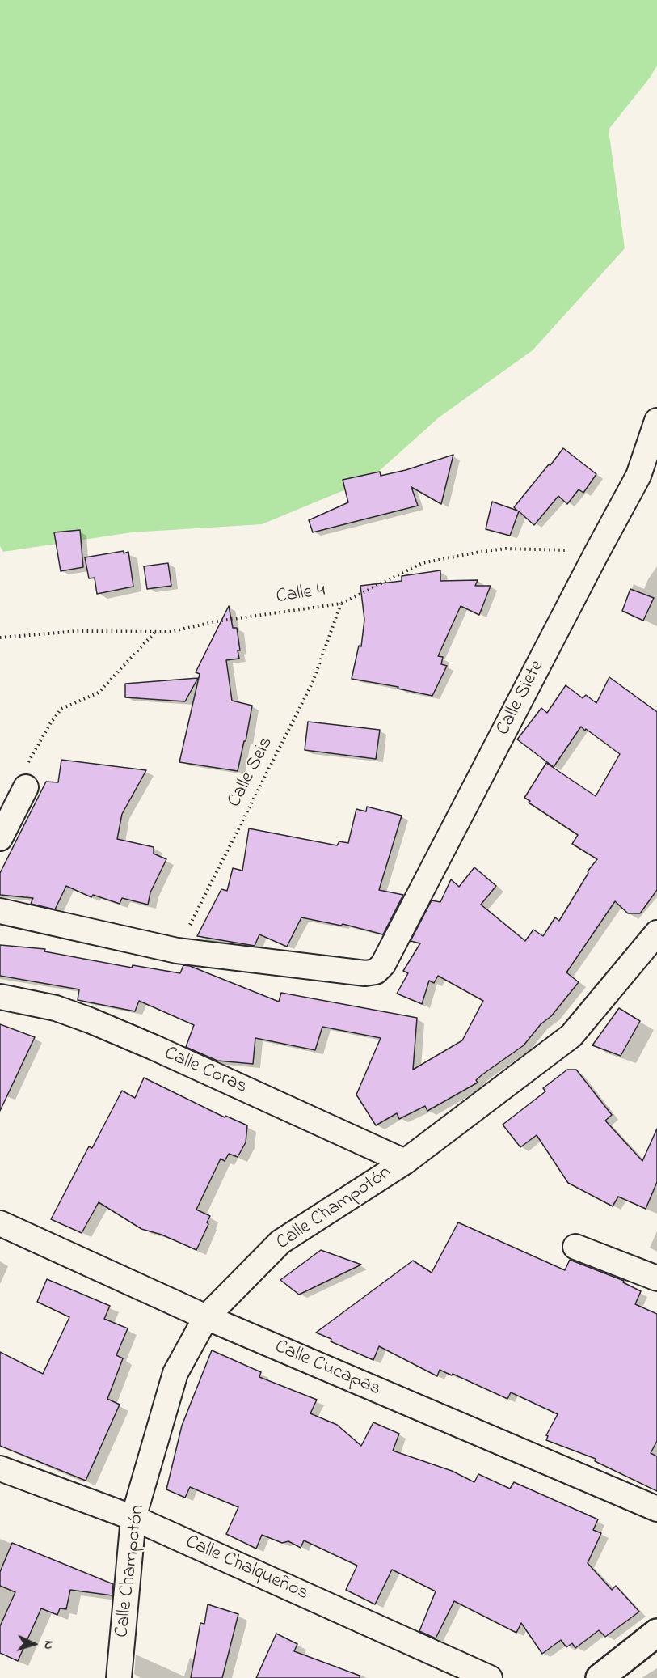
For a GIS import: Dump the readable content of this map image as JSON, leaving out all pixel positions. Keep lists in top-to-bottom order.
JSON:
{
  "streets": {
    "street": [
      "Calle Siete",
      "Calle Coras",
      "Calle Champotón",
      "Calle Cucapas",
      "Calle Chalqueños"
    ],
    "path": ["Calle 4", "Calle Seis"]
  },
  "crossings": [
    ["Calle 4", "Calle Siete"],
    ["Calle 4", "Calle Seis"],
    ["Calle Siete", "Calle Seis"],
    ["Calle Coras", "Calle Champotón"],
    ["Calle Champotón", "Calle Cucapas"],
    ["Calle Champotón", "Calle Chalqueños"]
  ],
  "north": "right"
}
